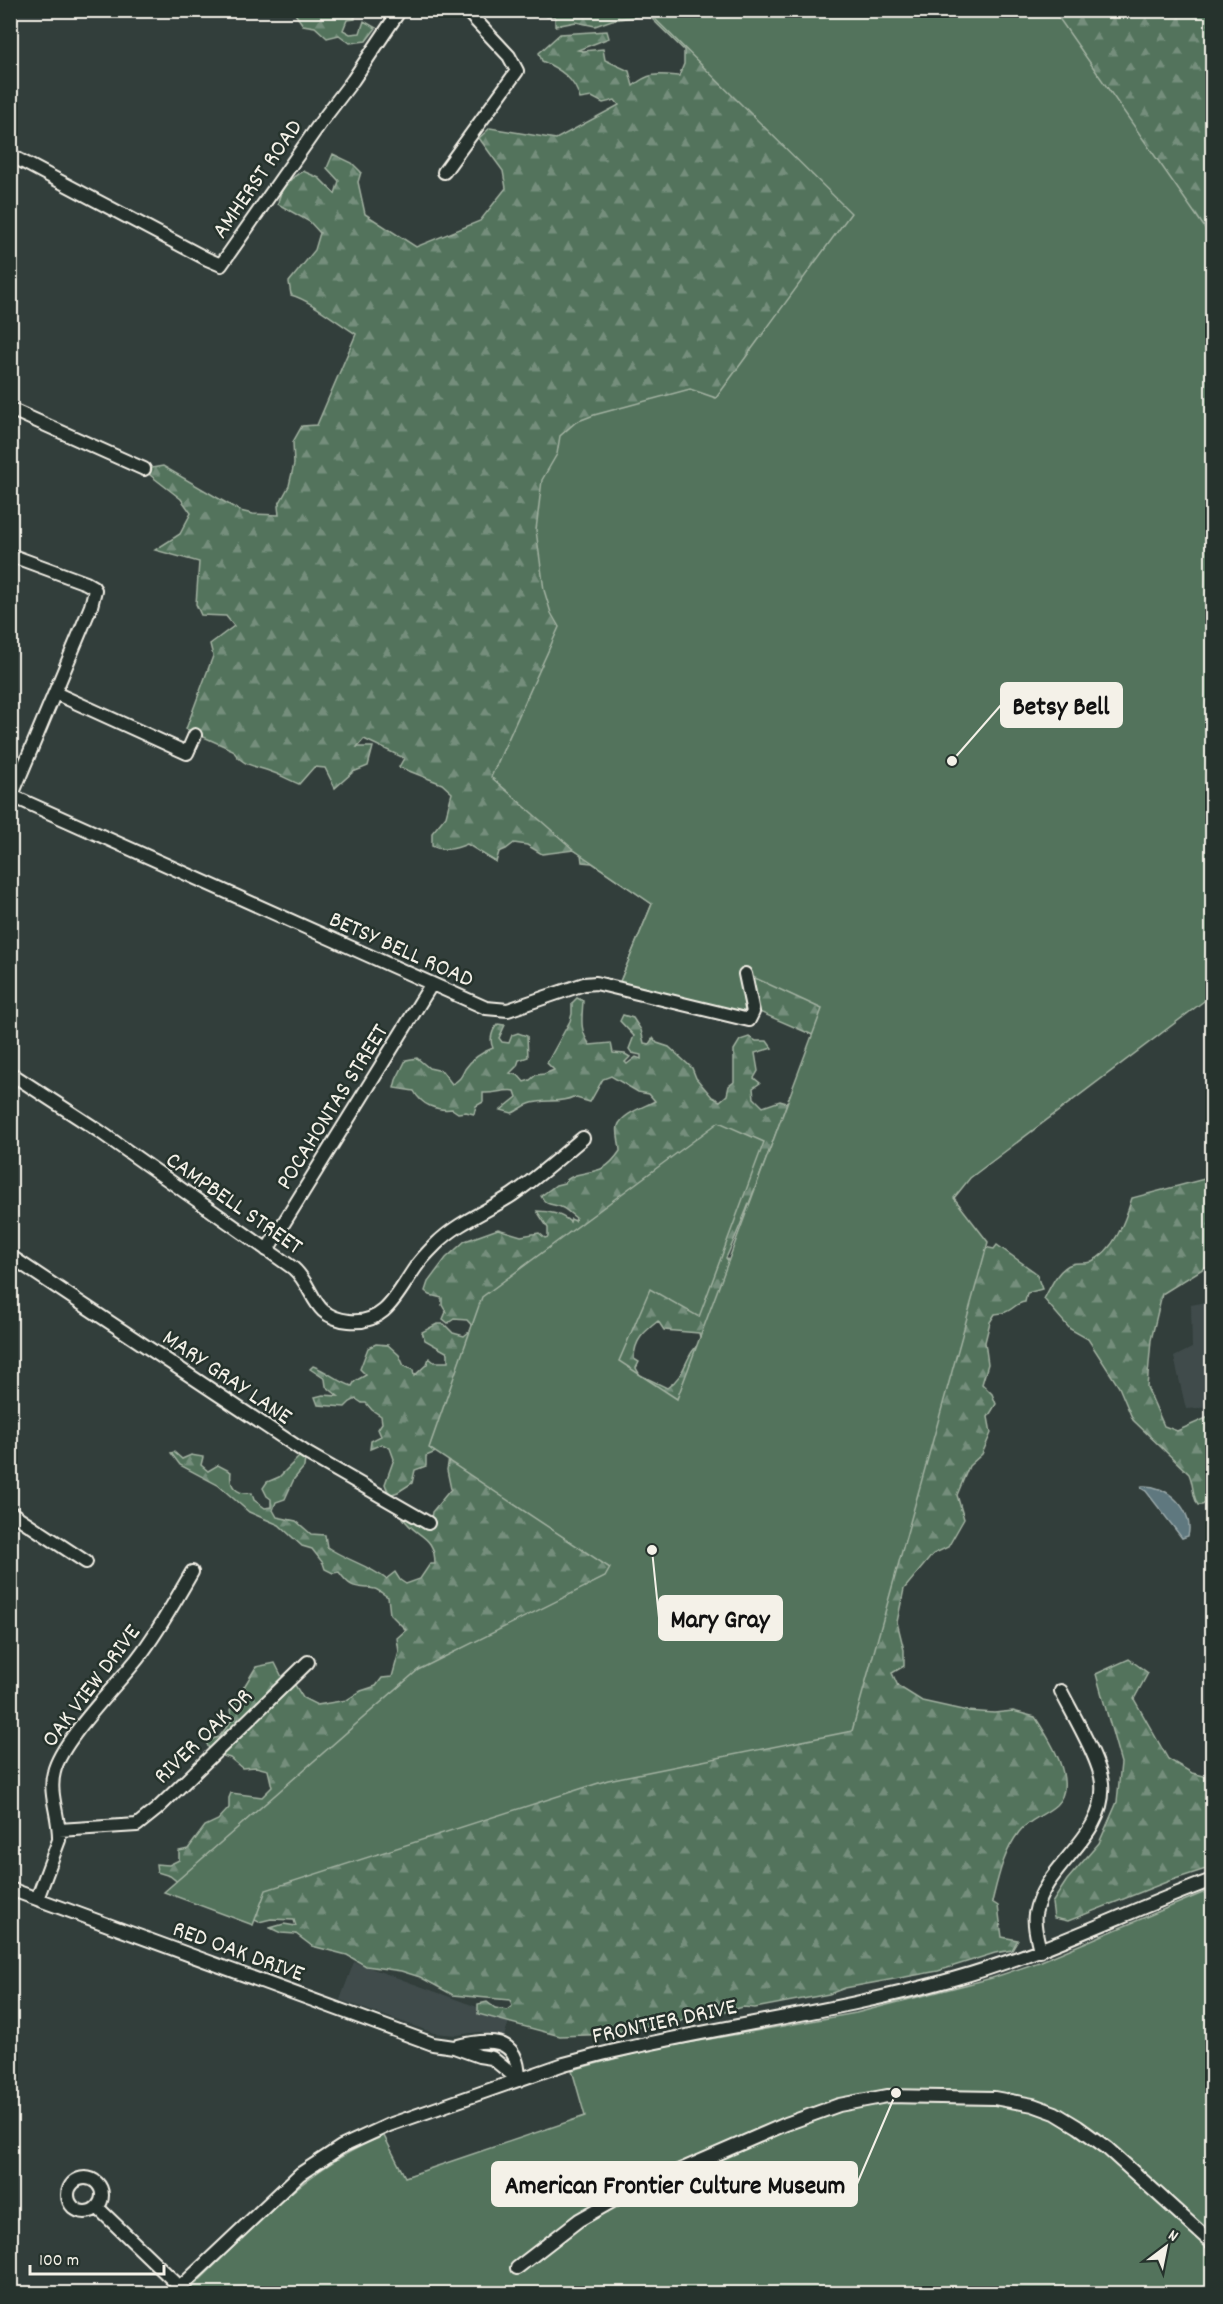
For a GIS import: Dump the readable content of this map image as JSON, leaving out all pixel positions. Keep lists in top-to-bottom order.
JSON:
{
  "streets": {
    "street": [
      "AMHERST ROAD",
      "BETSY BELL ROAD",
      "POCAHONTAS STREET",
      "CAMPBELL STREET",
      "MARY GRAY LANE",
      "OAK VIEW DRIVE",
      "RIVER OAK DR",
      "RED OAK DRIVE",
      "FRONTIER DRIVE"
    ]
  },
  "crossings": [
    ["BETSY BELL ROAD", "POCAHONTAS STREET"],
    ["POCAHONTAS STREET", "CAMPBELL STREET"],
    ["OAK VIEW DRIVE", "RIVER OAK DR"],
    ["OAK VIEW DRIVE", "RED OAK DRIVE"],
    ["RED OAK DRIVE", "FRONTIER DRIVE"]
  ],
  "places": ["Betsy Bell", "Mary Gray", "American Frontier Culture Museum"],
  "scale_bar": "100 m",
  "north": "top right"
}
